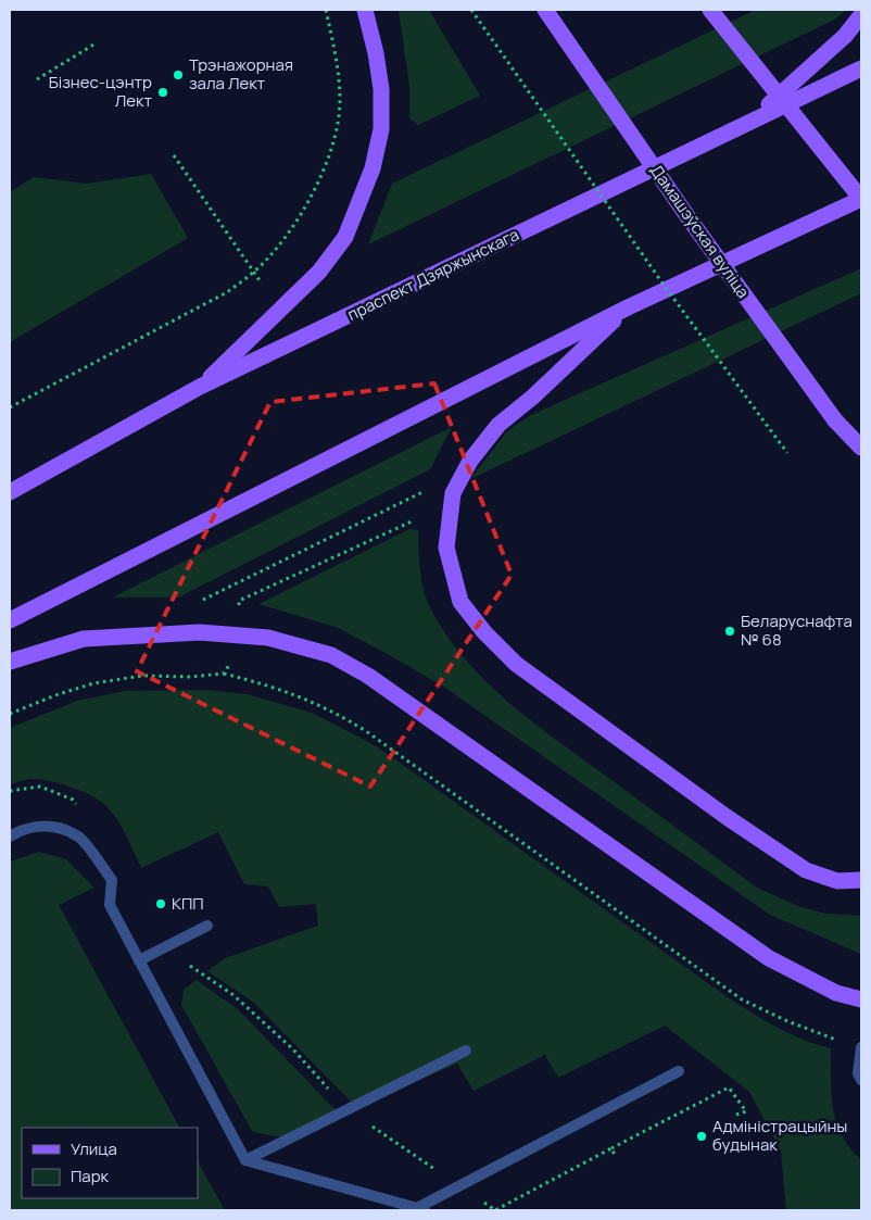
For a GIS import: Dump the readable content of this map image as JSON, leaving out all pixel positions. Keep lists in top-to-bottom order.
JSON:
{
  "streets": {
    "main road": ["Дамашэўская вуліца", "праспект Дзяржынскага"]
  },
  "places": [
    "Трэнажорная зала Лект",
    "Бізнес-цэнтр Лект",
    "Беларуснафта № 68",
    "КПП",
    "Адміністрацыйны будынак"
  ],
  "legend": ["Улица", "Парк"]
}
